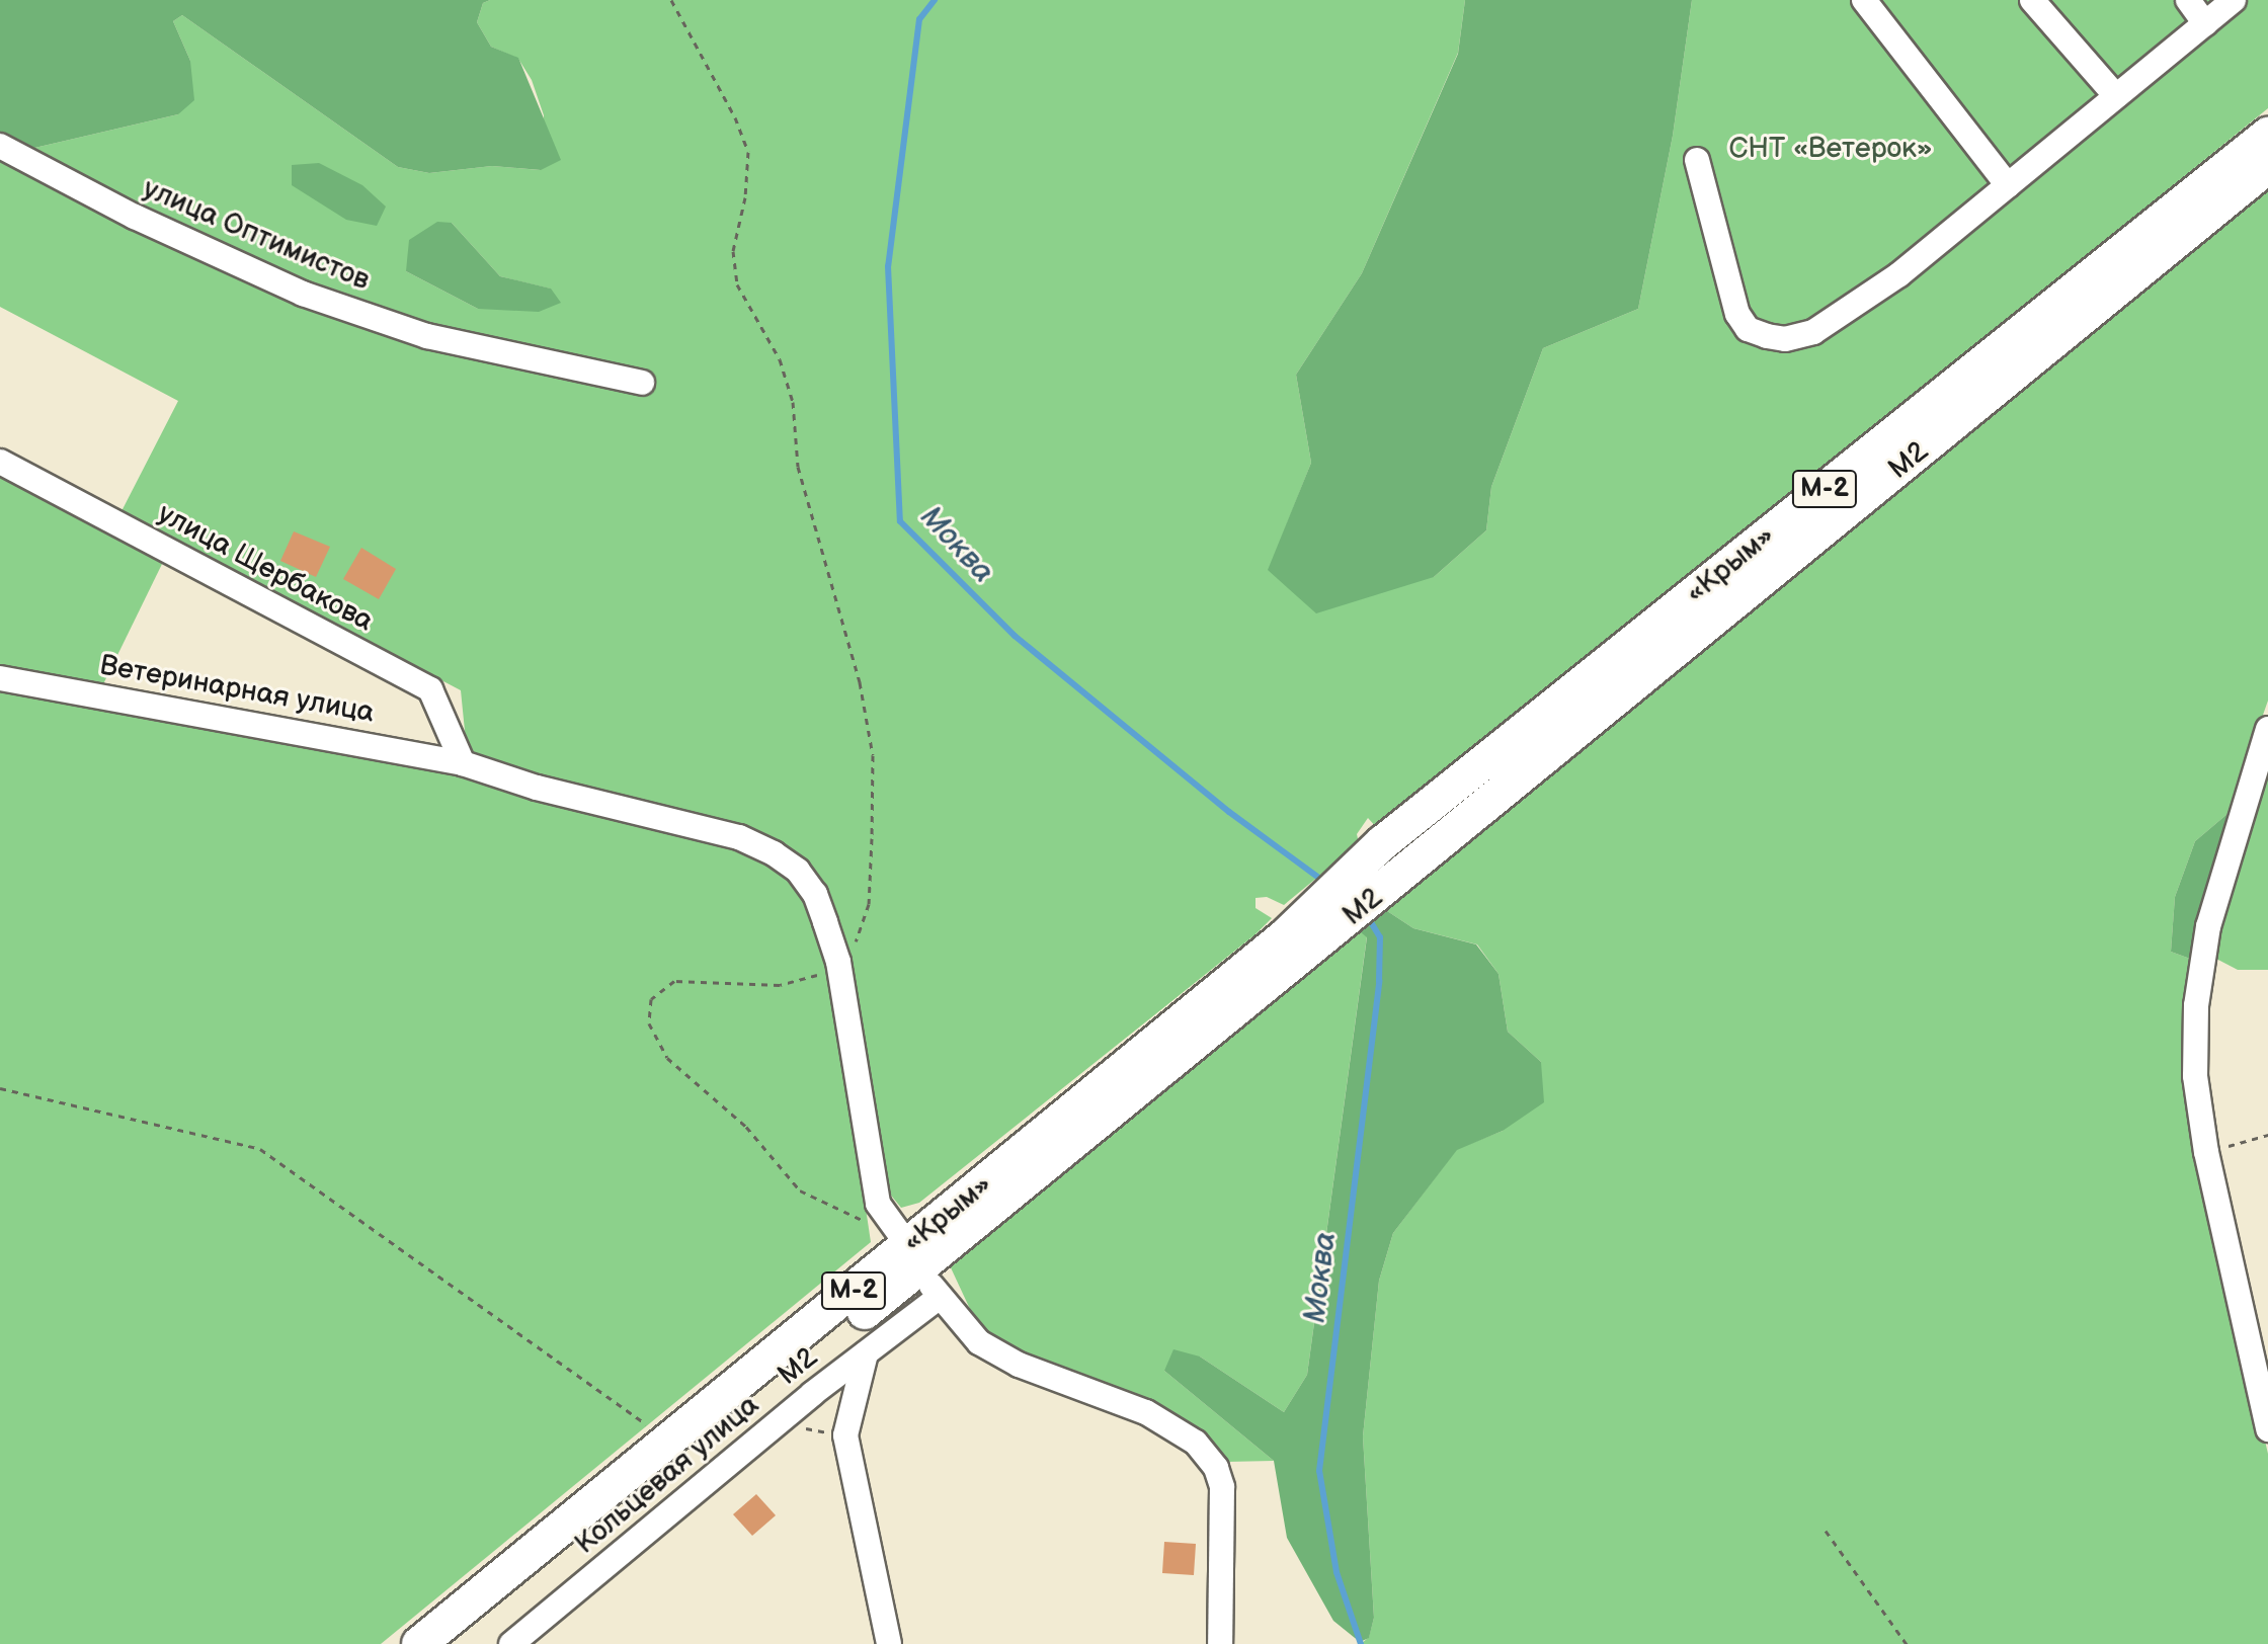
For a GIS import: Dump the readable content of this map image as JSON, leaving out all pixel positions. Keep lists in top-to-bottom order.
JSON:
{
  "streets": {
    "highway": ["М2", "М-2", "«Крым»"],
    "street": [
      "улица Оптимистов",
      "улица Щербакова",
      "Ветеринарная улица",
      "Кольцевая улица"
    ]
  },
  "crossings": [
    ["М2", "Ветеринарная улица"],
    ["улица Щербакова", "Ветеринарная улица"],
    ["Ветеринарная улица", "Кольцевая улица"]
  ],
  "water": ["Моква"],
  "parks": ["СНТ «Ветерок»"]
}
